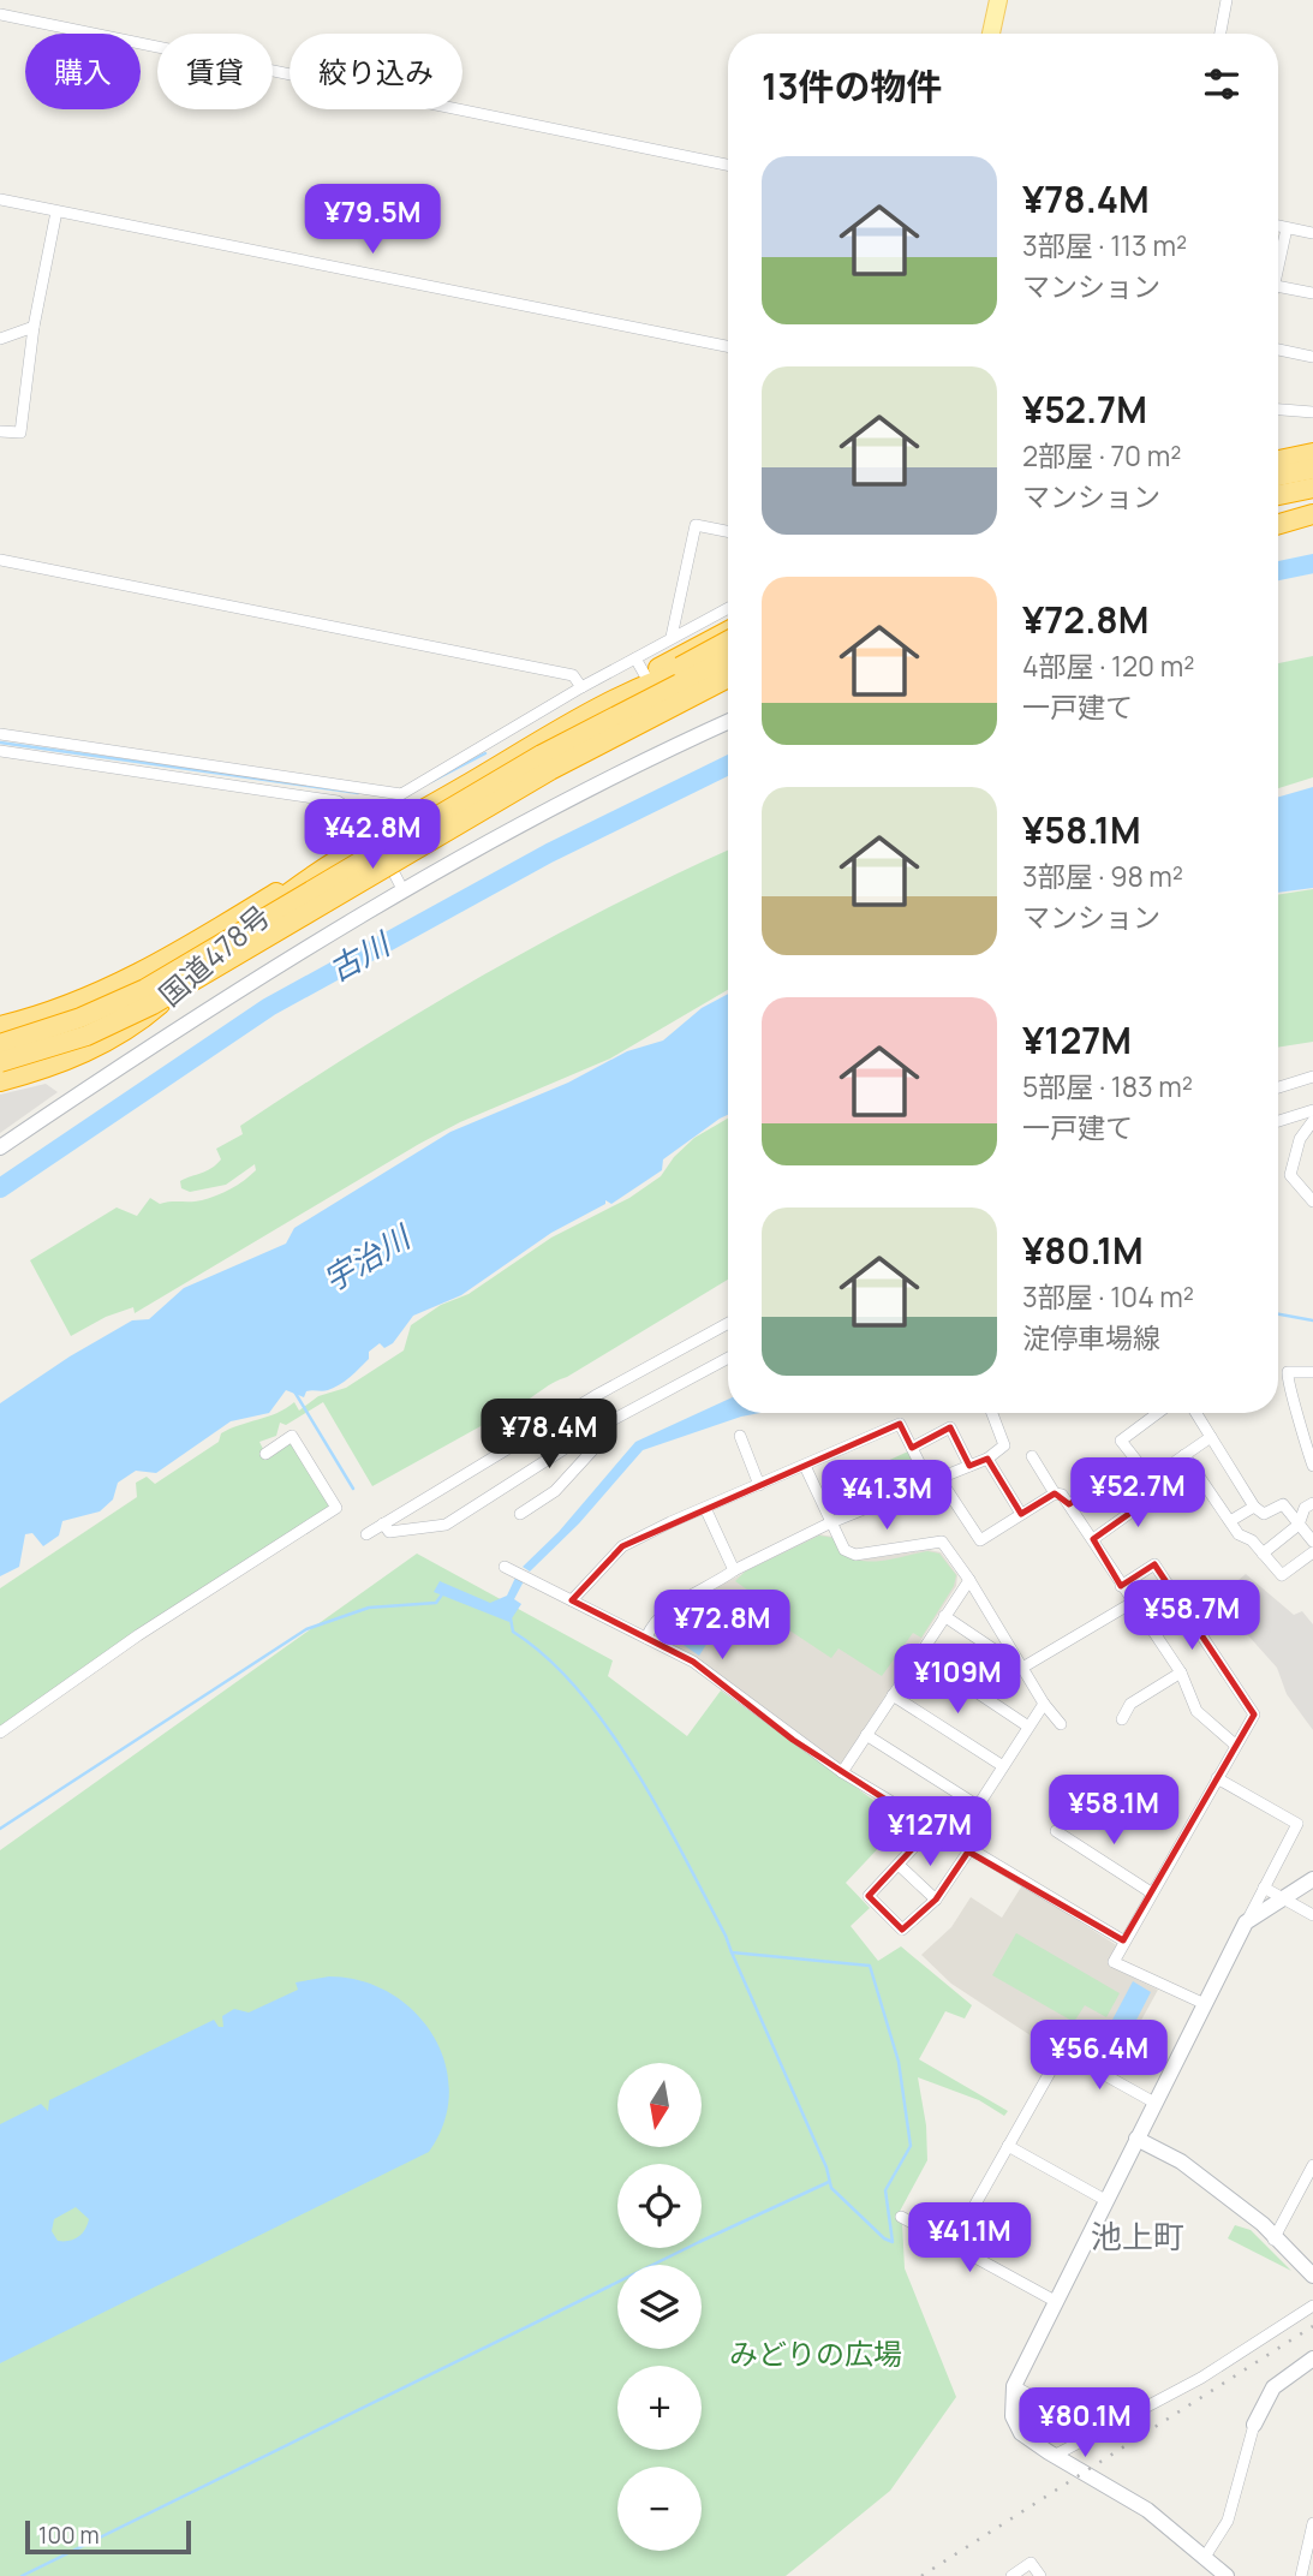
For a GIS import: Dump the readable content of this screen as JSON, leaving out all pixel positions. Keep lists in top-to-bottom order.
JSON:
{
  "streets": {
    "highway": ["国道478号"]
  },
  "districts": ["池上町"],
  "water": ["古川", "宇治川"],
  "parks": ["みどりの広場"],
  "scale_bar": "100 m",
  "north": "bottom",
  "page": {
    "chip": ["購入", "賃貸", "絞り込み"],
    "heading": "13件の物件",
    "list": [
      {
        "name": "¥78.4M",
        "note": "3部屋 · 113 m² · マンション"
      },
      {
        "name": "¥52.7M",
        "note": "2部屋 · 70 m² · マンション"
      },
      {
        "name": "¥72.8M",
        "note": "4部屋 · 120 m² · 一戸建て"
      },
      {
        "name": "¥58.1M",
        "note": "3部屋 · 98 m² · マンション"
      },
      {
        "name": "¥127M",
        "note": "5部屋 · 183 m² · 一戸建て"
      },
      {
        "name": "¥80.1M",
        "note": "3部屋 · 104 m² · 淀停車場線"
      }
    ],
    "price": [
      "¥79.5M",
      "¥42.8M",
      "¥78.4M",
      "¥52.7M",
      "¥41.3M",
      "¥58.7M",
      "¥72.8M",
      "¥109M",
      "¥58.1M",
      "¥127M",
      "¥56.4M",
      "¥41.1M",
      "¥80.1M"
    ],
    "map_buttons": ["+", "−"],
    "scale": "100 m"
  }
}
